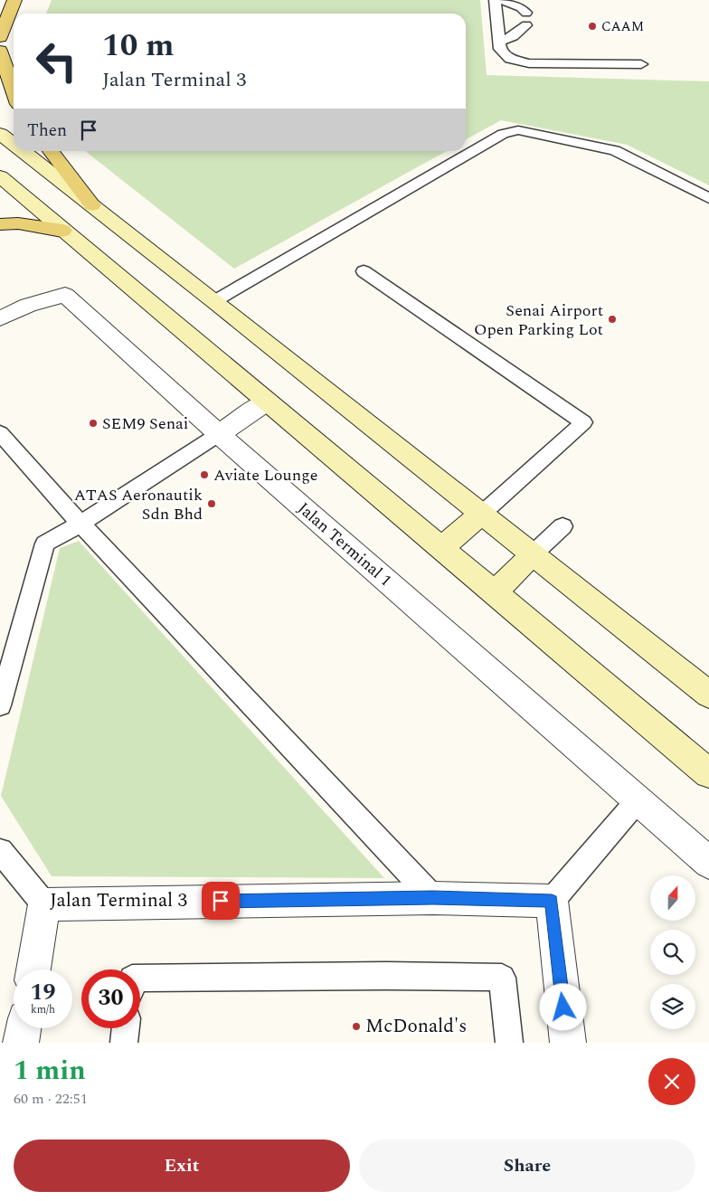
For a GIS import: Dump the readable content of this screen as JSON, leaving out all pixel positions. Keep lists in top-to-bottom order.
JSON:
{
  "streets": {
    "street": ["Jalan Terminal 1", "Jalan Terminal 3"]
  },
  "places": [
    "CAAM",
    "Senai Airport Open Parking Lot",
    "SEM9 Senai",
    "Aviate Lounge",
    "ATAS Aeronautik Sdn Bhd",
    "McDonald's"
  ],
  "north": "top",
  "page": {
    "turn": ["10 m", "Jalan Terminal 3"],
    "then": "Then",
    "speed": "19 km/h",
    "limit": "30",
    "heading": ["1 min", "60 m · 22:51"],
    "buttons": ["Exit", "Share"]
  }
}
